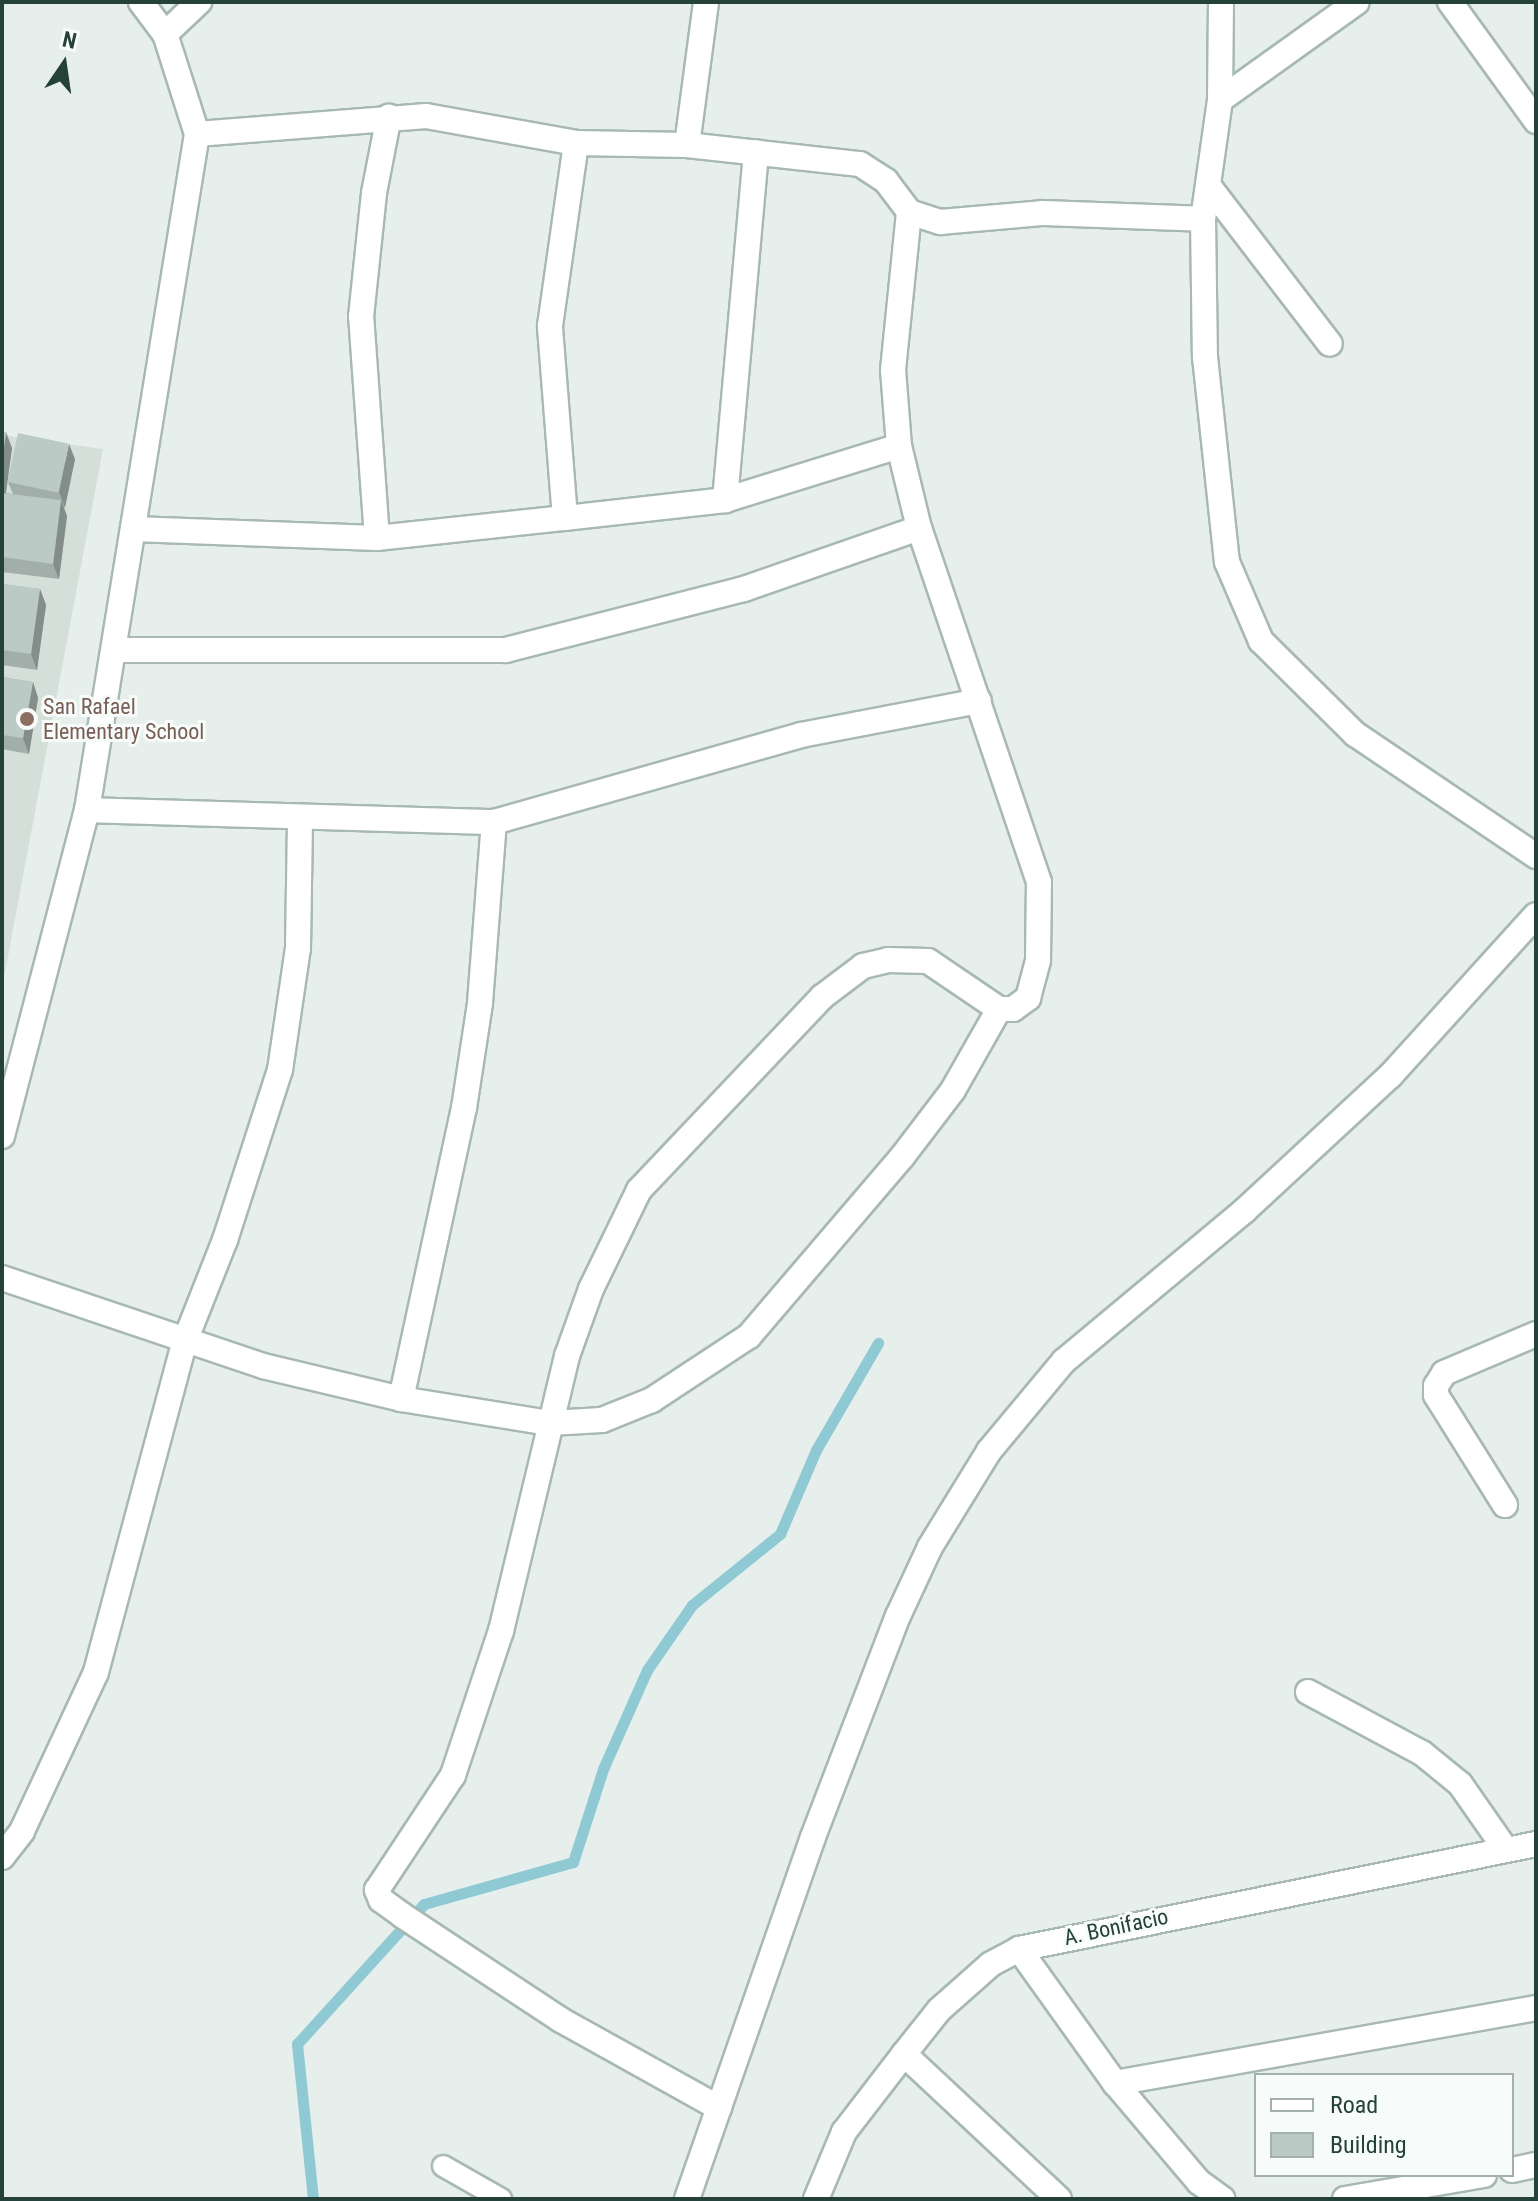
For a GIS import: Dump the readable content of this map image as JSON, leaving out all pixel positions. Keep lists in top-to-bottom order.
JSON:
{
  "streets": {
    "street": ["A. Bonifacio"]
  },
  "places": ["San Rafael Elementary School"],
  "legend": ["Road", "Building"],
  "north": "top"
}
